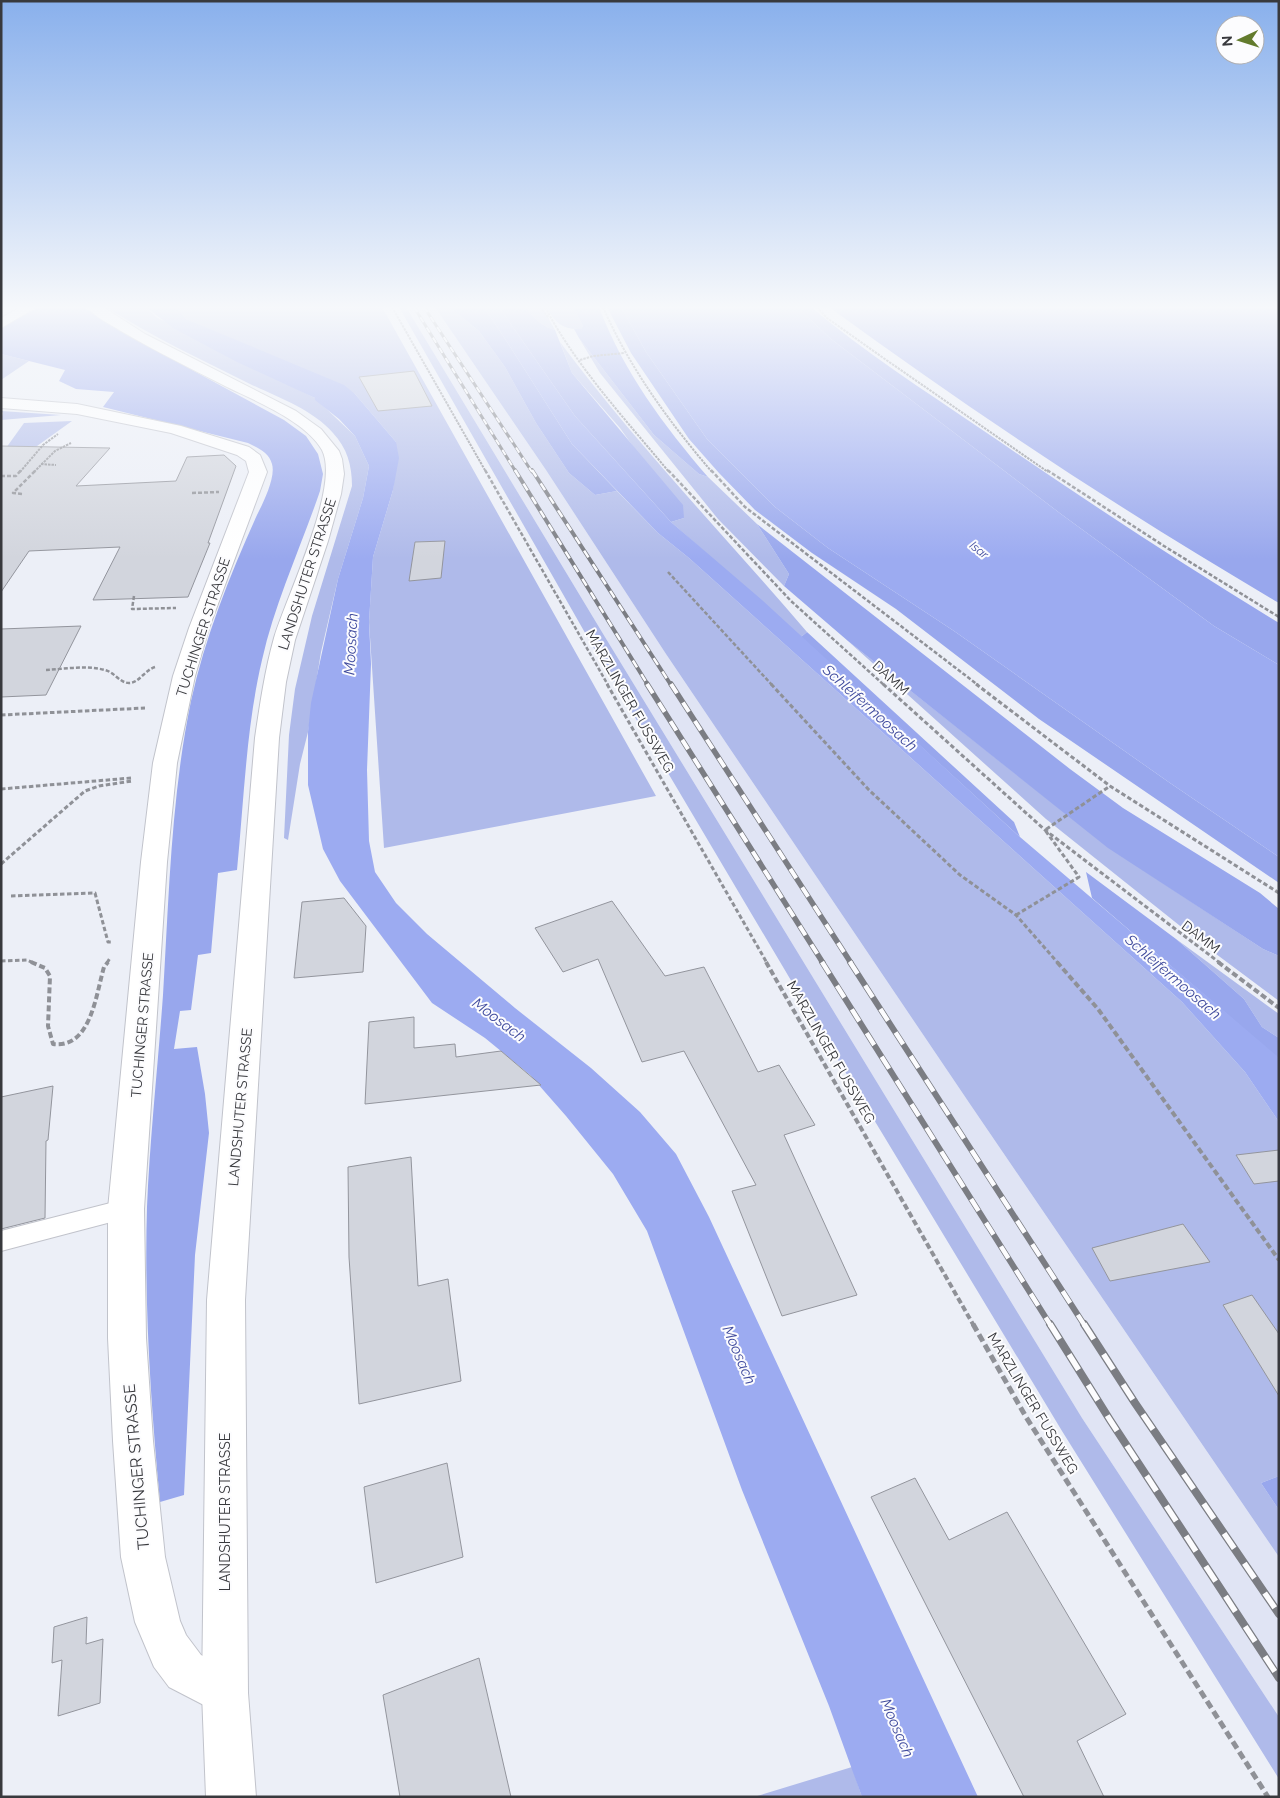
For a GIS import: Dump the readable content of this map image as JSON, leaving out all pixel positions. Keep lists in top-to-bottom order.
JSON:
{
  "streets": {
    "main road": ["LANDSHUTER STRASSE", "TUCHINGER STRASSE"],
    "path": ["DAMM", "MARZLINGER FUSSWEG"]
  },
  "crossings": [
    ["LANDSHUTER STRASSE", "TUCHINGER STRASSE"]
  ],
  "water": ["Isar", "Moosach", "Schleifermoosach"],
  "north": "left"
}
